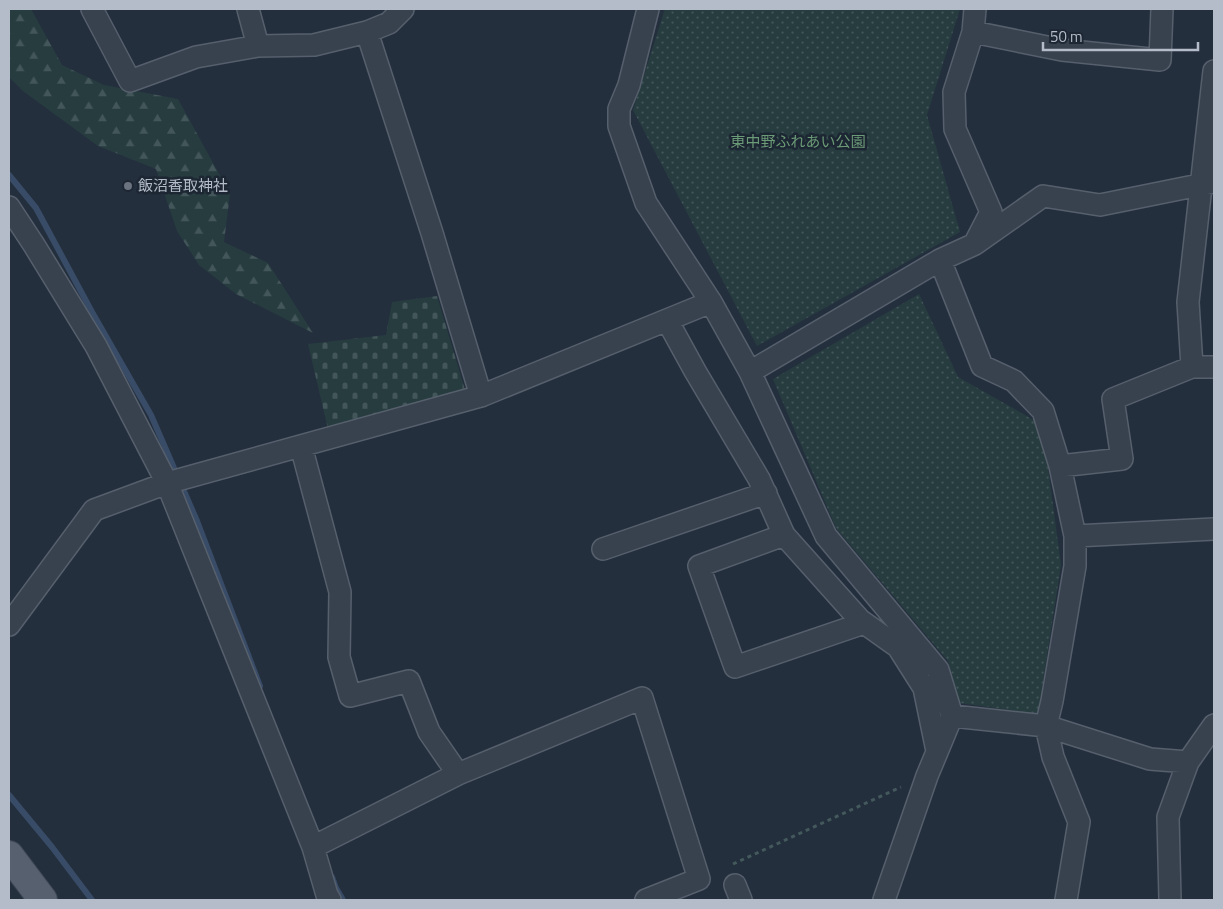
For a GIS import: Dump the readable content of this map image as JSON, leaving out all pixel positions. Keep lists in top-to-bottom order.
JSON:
{
  "parks": ["東中野ふれあい公園"],
  "places": ["飯沼香取神社"],
  "scale_bar": "50 m"
}
